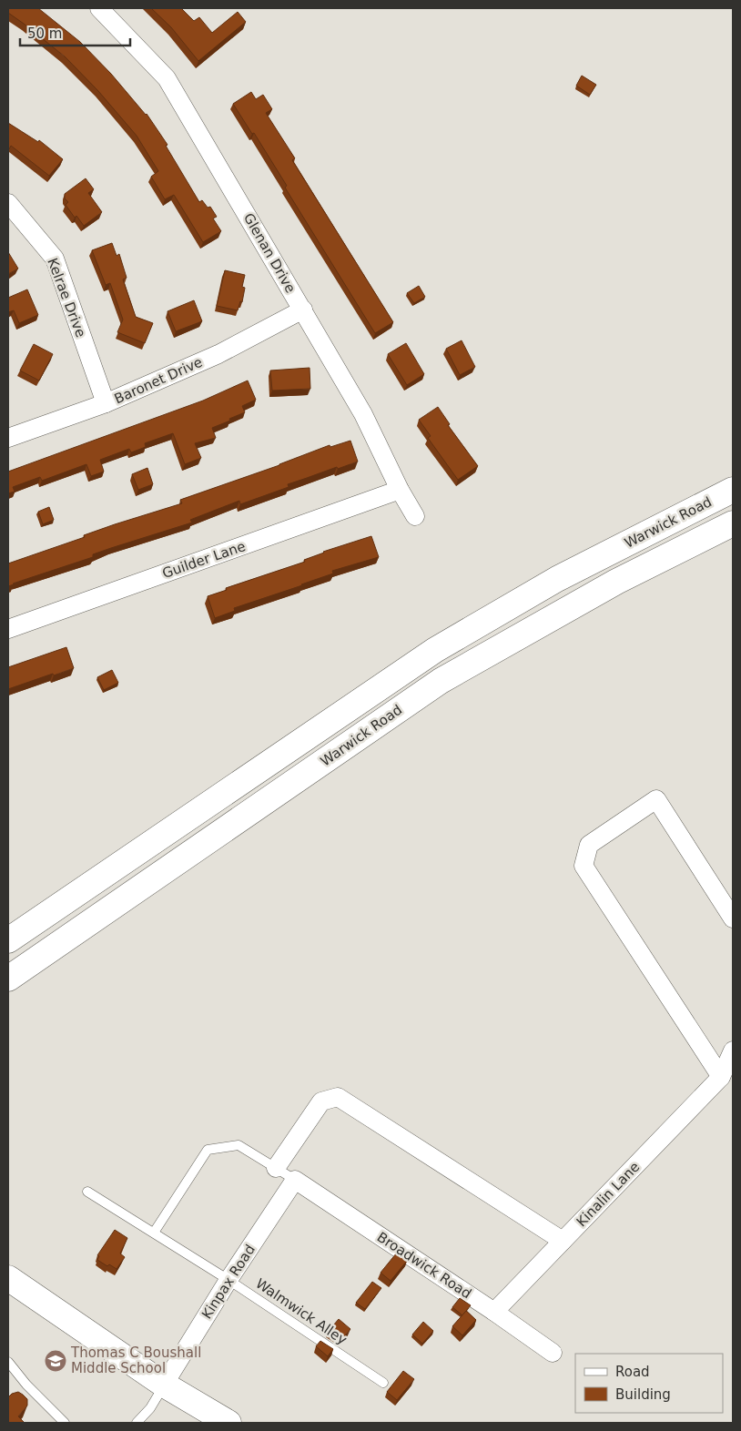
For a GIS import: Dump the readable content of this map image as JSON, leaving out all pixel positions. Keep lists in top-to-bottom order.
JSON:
{
  "streets": {
    "main road": ["Warwick Road"],
    "street": [
      "Glenan Drive",
      "Kelrae Drive",
      "Baronet Drive",
      "Guilder Lane",
      "Kinalin Lane",
      "Broadwick Road",
      "Kinpax Road"
    ],
    "lane": ["Walmwick Alley"]
  },
  "crossings": [
    ["Glenan Drive", "Baronet Drive"],
    ["Glenan Drive", "Guilder Lane"],
    ["Kelrae Drive", "Baronet Drive"],
    ["Kinalin Lane", "Broadwick Road"],
    ["Broadwick Road", "Kinpax Road"],
    ["Kinpax Road", "Walmwick Alley"]
  ],
  "places": {
    "school or university": ["Thomas C Boushall Middle School"]
  },
  "legend": ["Road", "Building"],
  "scale_bar": "50 m"
}
